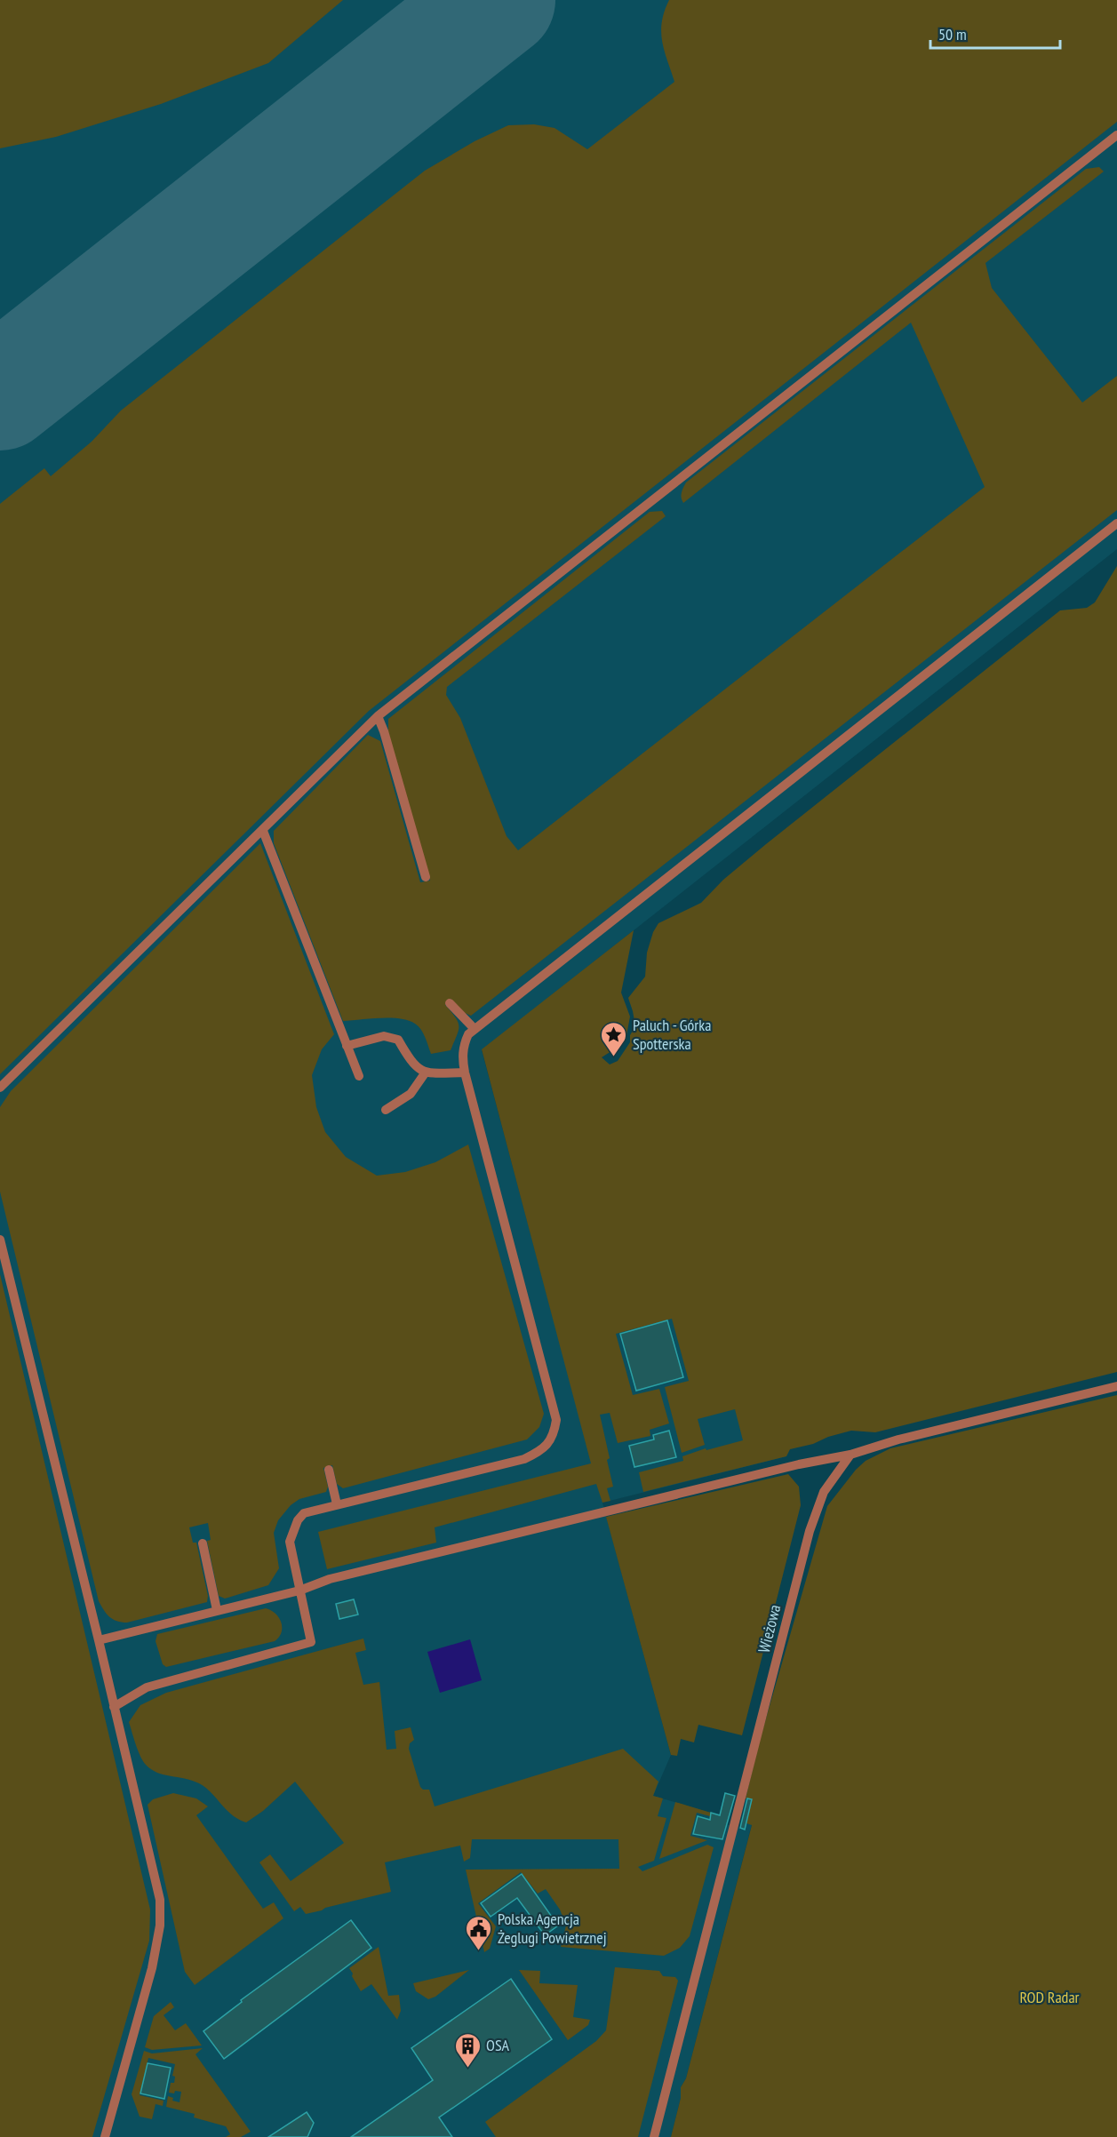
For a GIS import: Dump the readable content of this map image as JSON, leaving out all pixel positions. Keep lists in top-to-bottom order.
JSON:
{
  "streets": {
    "lane": ["Wieżowa"]
  },
  "parks": ["ROD Radar"],
  "places": {
    "place": ["Paluch - Górka Spotterska"],
    "public building": ["Polska Agencja Żeglugi Powietrznej"],
    "building": ["OSA"]
  },
  "scale_bar": "50 m"
}
